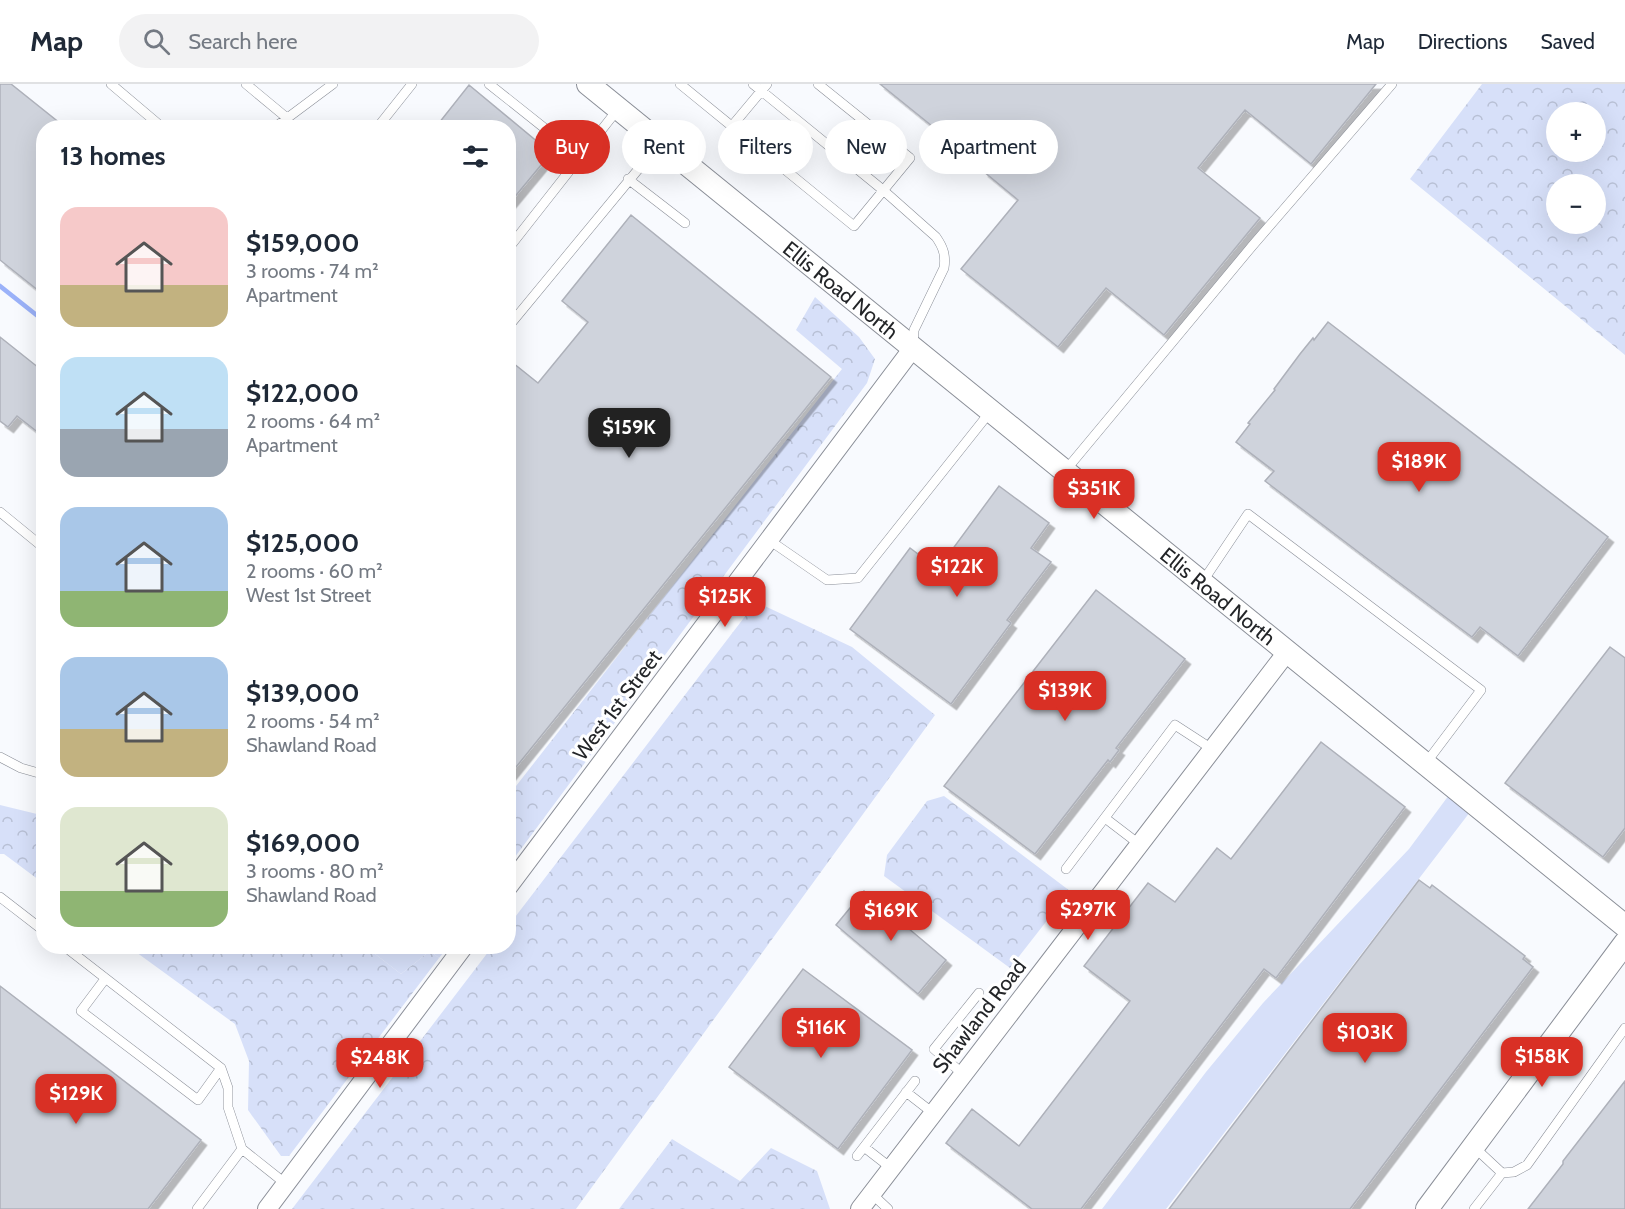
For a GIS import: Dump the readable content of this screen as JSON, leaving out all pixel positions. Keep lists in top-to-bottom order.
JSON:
{
  "streets": {
    "street": ["Ellis Road North", "West 1st Street", "Shawland Road"]
  },
  "crossings": [
    ["Ellis Road North", "West 1st Street"],
    ["Ellis Road North", "Shawland Road"]
  ],
  "page": {
    "header": "Map",
    "search": "Search here",
    "nav": ["Map", "Directions", "Saved"],
    "map_buttons": ["+", "−"],
    "chip": [
      "Buy",
      "Rent",
      "Filters",
      "New",
      "Apartment"
    ],
    "heading": "13 homes",
    "list": [
      {
        "name": "$159,000",
        "note": "3 rooms · 74 m² · Apartment"
      },
      {
        "name": "$122,000",
        "note": "2 rooms · 64 m² · Apartment"
      },
      {
        "name": "$125,000",
        "note": "2 rooms · 60 m² · West 1st Street"
      },
      {
        "name": "$139,000",
        "note": "2 rooms · 54 m² · Shawland Road"
      },
      {
        "name": "$169,000",
        "note": "3 rooms · 80 m² · Shawland Road"
      }
    ],
    "price": [
      "$159K",
      "$189K",
      "$351K",
      "$122K",
      "$125K",
      "$139K",
      "$297K",
      "$169K",
      "$116K",
      "$103K",
      "$158K",
      "$248K",
      "$129K"
    ]
  }
}
